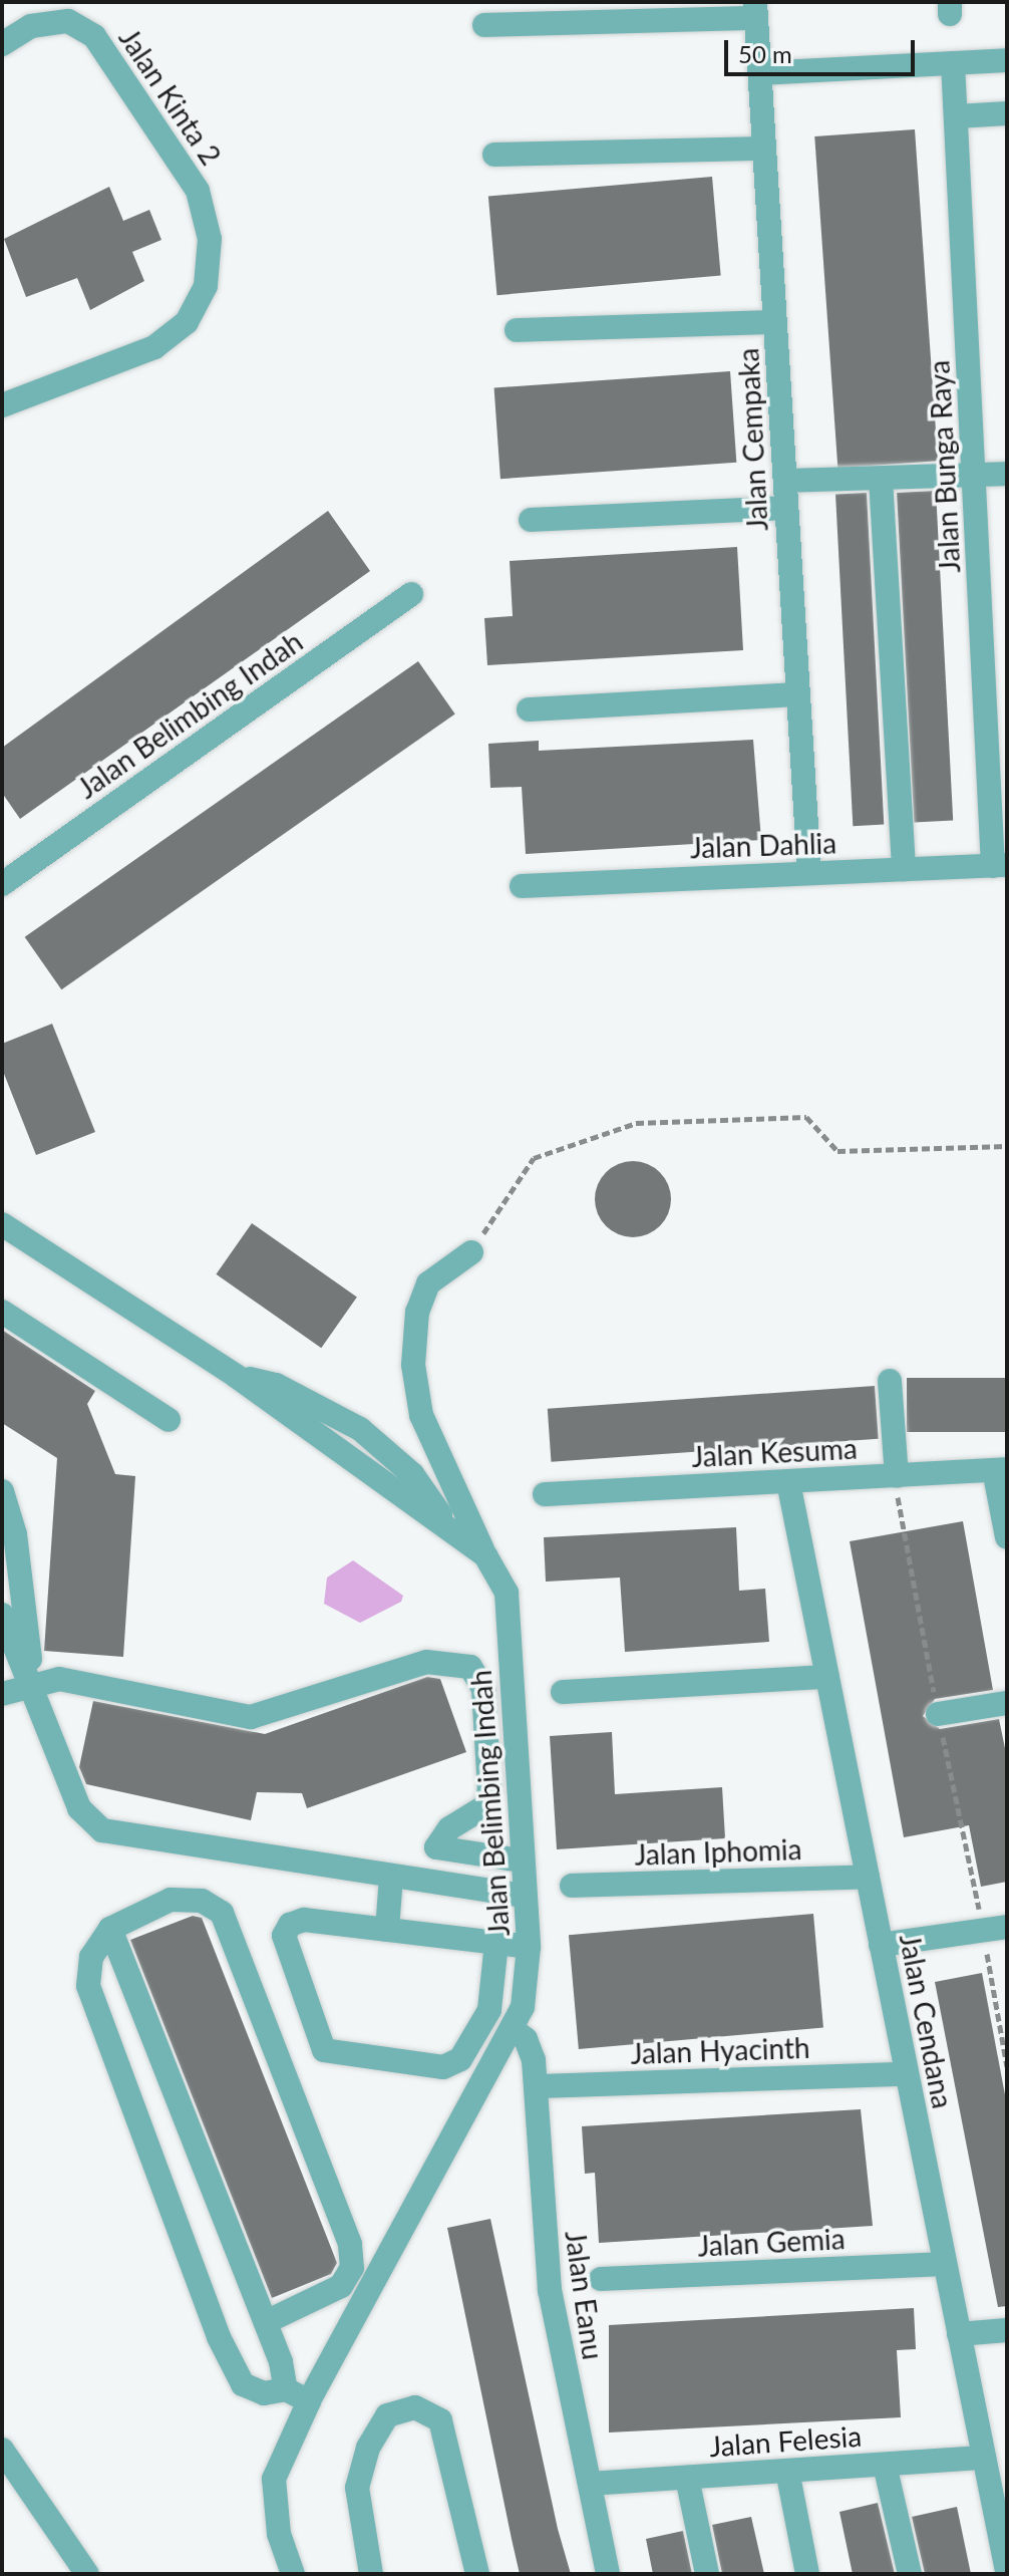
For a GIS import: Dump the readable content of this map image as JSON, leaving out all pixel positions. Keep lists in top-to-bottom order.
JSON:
{
  "streets": {
    "street": [
      "Jalan Kinta 2",
      "Jalan Cempaka",
      "Jalan Bunga Raya",
      "Jalan Belimbing Indah",
      "Jalan Dahlia",
      "Jalan Kesuma",
      "Jalan Iphomia",
      "Jalan Cendana",
      "Jalan Hyacinth",
      "Jalan Gemia",
      "Jalan Eanu",
      "Jalan Felesia"
    ]
  },
  "crossings": [
    ["Jalan Cempaka", "Jalan Dahlia"],
    ["Jalan Bunga Raya", "Jalan Dahlia"],
    ["Jalan Belimbing Indah", "Jalan Eanu"],
    ["Jalan Kesuma", "Jalan Cendana"],
    ["Jalan Iphomia", "Jalan Cendana"],
    ["Jalan Cendana", "Jalan Hyacinth"],
    ["Jalan Cendana", "Jalan Gemia"],
    ["Jalan Cendana", "Jalan Felesia"],
    ["Jalan Hyacinth", "Jalan Eanu"],
    ["Jalan Eanu", "Jalan Felesia"]
  ],
  "scale_bar": "50 m"
}
